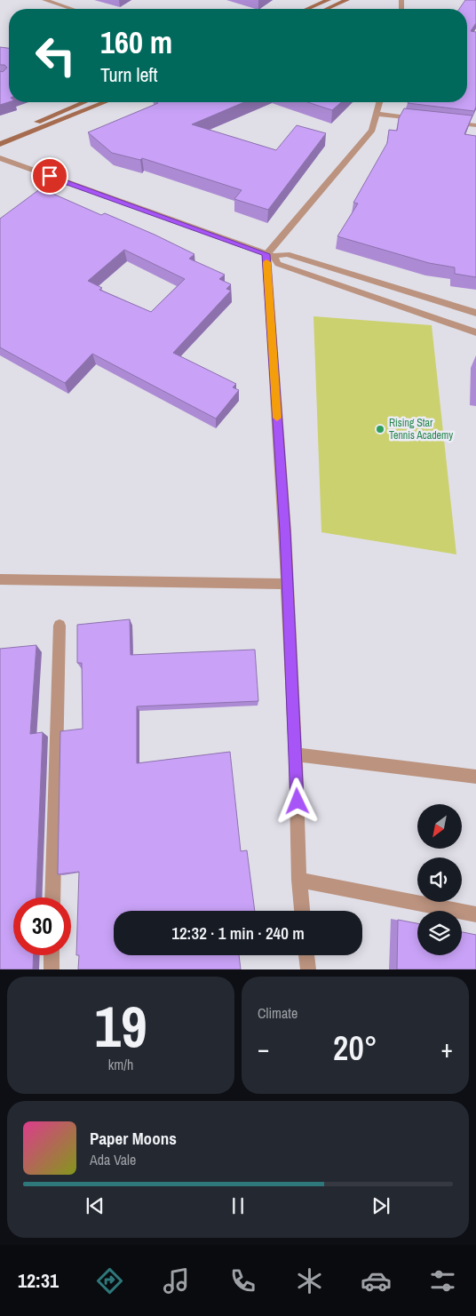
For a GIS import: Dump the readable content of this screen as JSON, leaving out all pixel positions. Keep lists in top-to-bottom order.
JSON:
{
  "places": ["Rising Star Tennis Academy"],
  "north": "bottom left",
  "page": {
    "turn": ["160 m", "Turn left"],
    "limit": "30",
    "trip": "12:32 · 1 min · 240 m",
    "tile": [
      ["19", "km/h"],
      "Climate"
    ],
    "heat": ["−", "20°", "+"],
    "song": ["Paper Moons", "Ada Vale"],
    "tabs": "12:31"
  }
}
